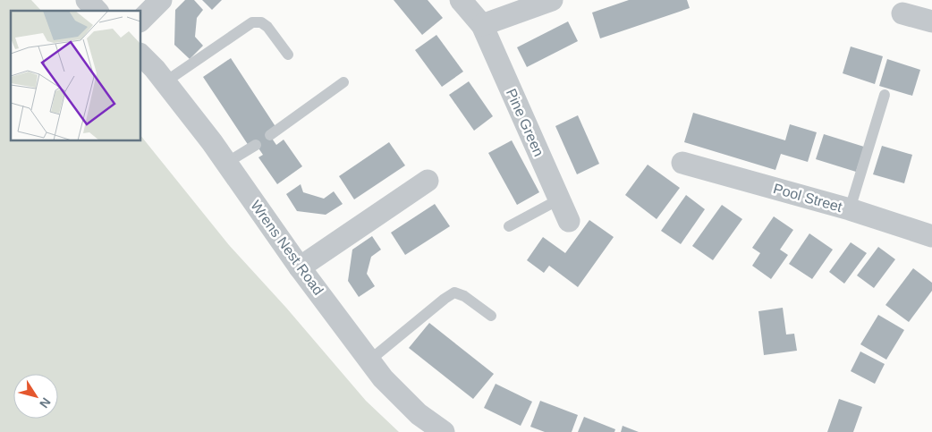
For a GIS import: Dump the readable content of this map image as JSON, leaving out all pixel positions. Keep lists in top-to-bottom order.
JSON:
{
  "streets": {
    "street": ["Pine Green", "Pool Street", "Wrens Nest Road"]
  },
  "north": "bottom right"
}
